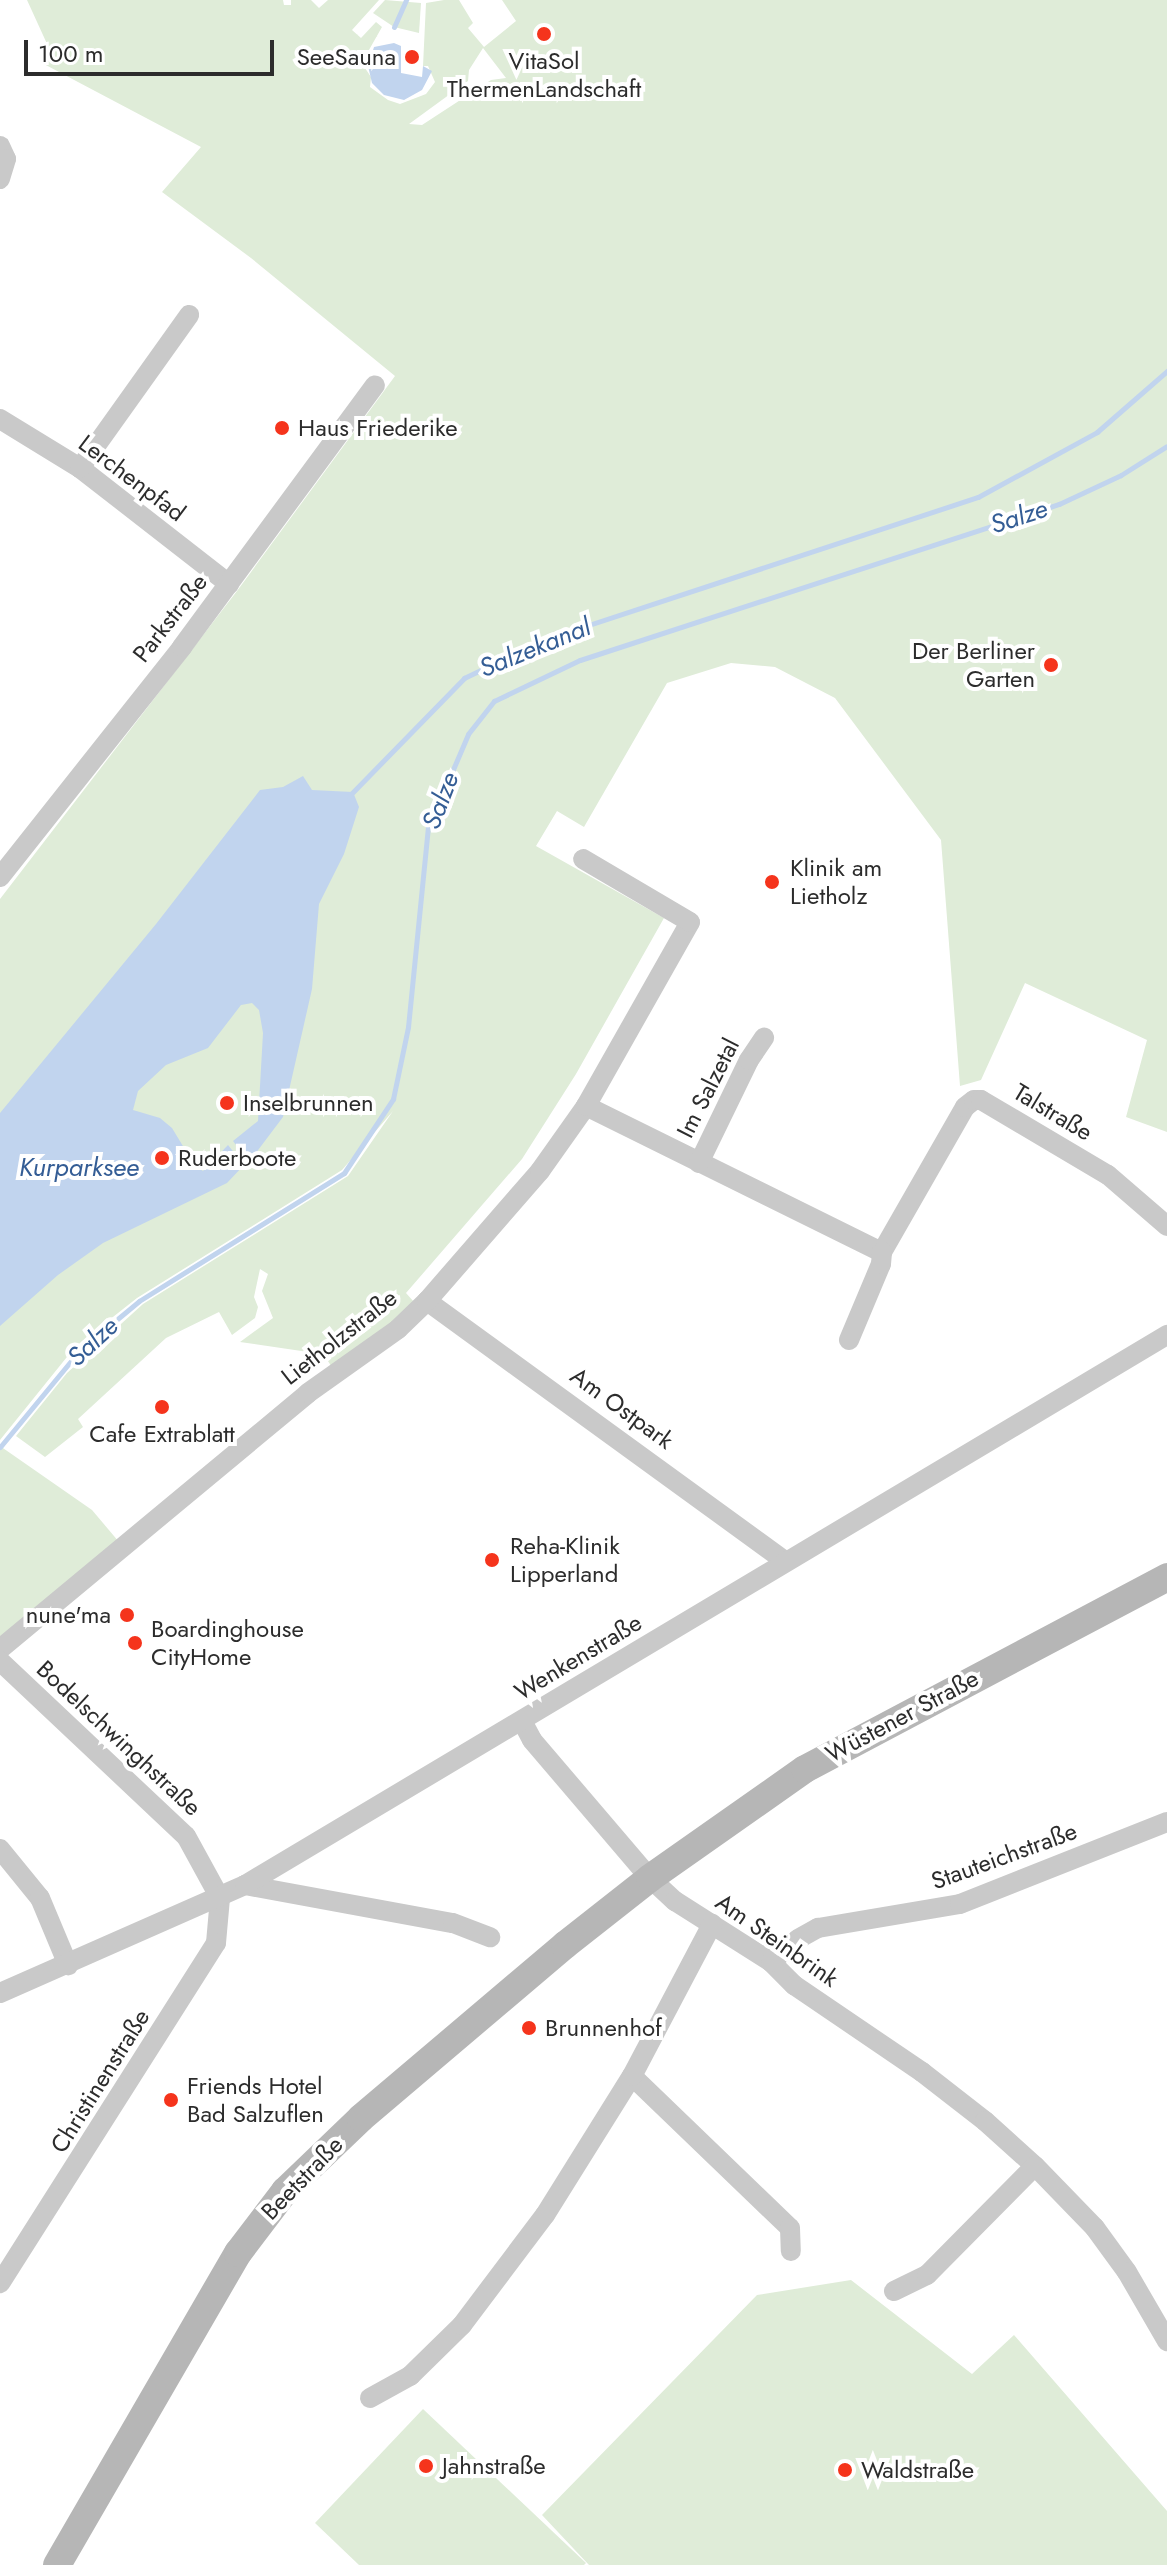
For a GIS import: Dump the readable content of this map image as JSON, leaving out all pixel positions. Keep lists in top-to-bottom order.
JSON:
{
  "streets": {
    "main road": ["Wüstener Straße", "Beetstraße"],
    "street": [
      "Lerchenpfad",
      "Parkstraße",
      "Im Salzetal",
      "Talstraße",
      "Lietholzstraße",
      "Am Ostpark",
      "Wenkenstraße",
      "Bodelschwinghstraße",
      "Stauteichstraße",
      "Am Steinbrink",
      "Christinenstraße"
    ]
  },
  "crossings": [
    ["Lerchenpfad", "Parkstraße"],
    ["Lietholzstraße", "Am Ostpark"],
    ["Am Ostpark", "Wenkenstraße"],
    ["Wenkenstraße", "Bodelschwinghstraße"],
    ["Wenkenstraße", "Am Steinbrink"],
    ["Wenkenstraße", "Christinenstraße"],
    ["Wüstener Straße", "Am Steinbrink"],
    ["Wüstener Straße", "Beetstraße"],
    ["Bodelschwinghstraße", "Christinenstraße"],
    ["Stauteichstraße", "Am Steinbrink"],
    ["Am Steinbrink", "Beetstraße"]
  ],
  "water": ["Salze", "Salzekanal", "Kurparksee"],
  "places": [
    "VitaSol ThermenLandschaft",
    "SeeSauna",
    "Haus Friederike",
    "Der Berliner Garten",
    "Klinik am Lietholz",
    "Inselbrunnen",
    "Ruderboote",
    "Cafe Extrablatt",
    "Reha-Klinik Lipperland",
    "nune'ma",
    "Boardinghouse CityHome",
    "Brunnenhof",
    "Friends Hotel Bad Salzuflen",
    "Jahnstraße",
    "Waldstraße"
  ],
  "scale_bar": "100 m"
}
